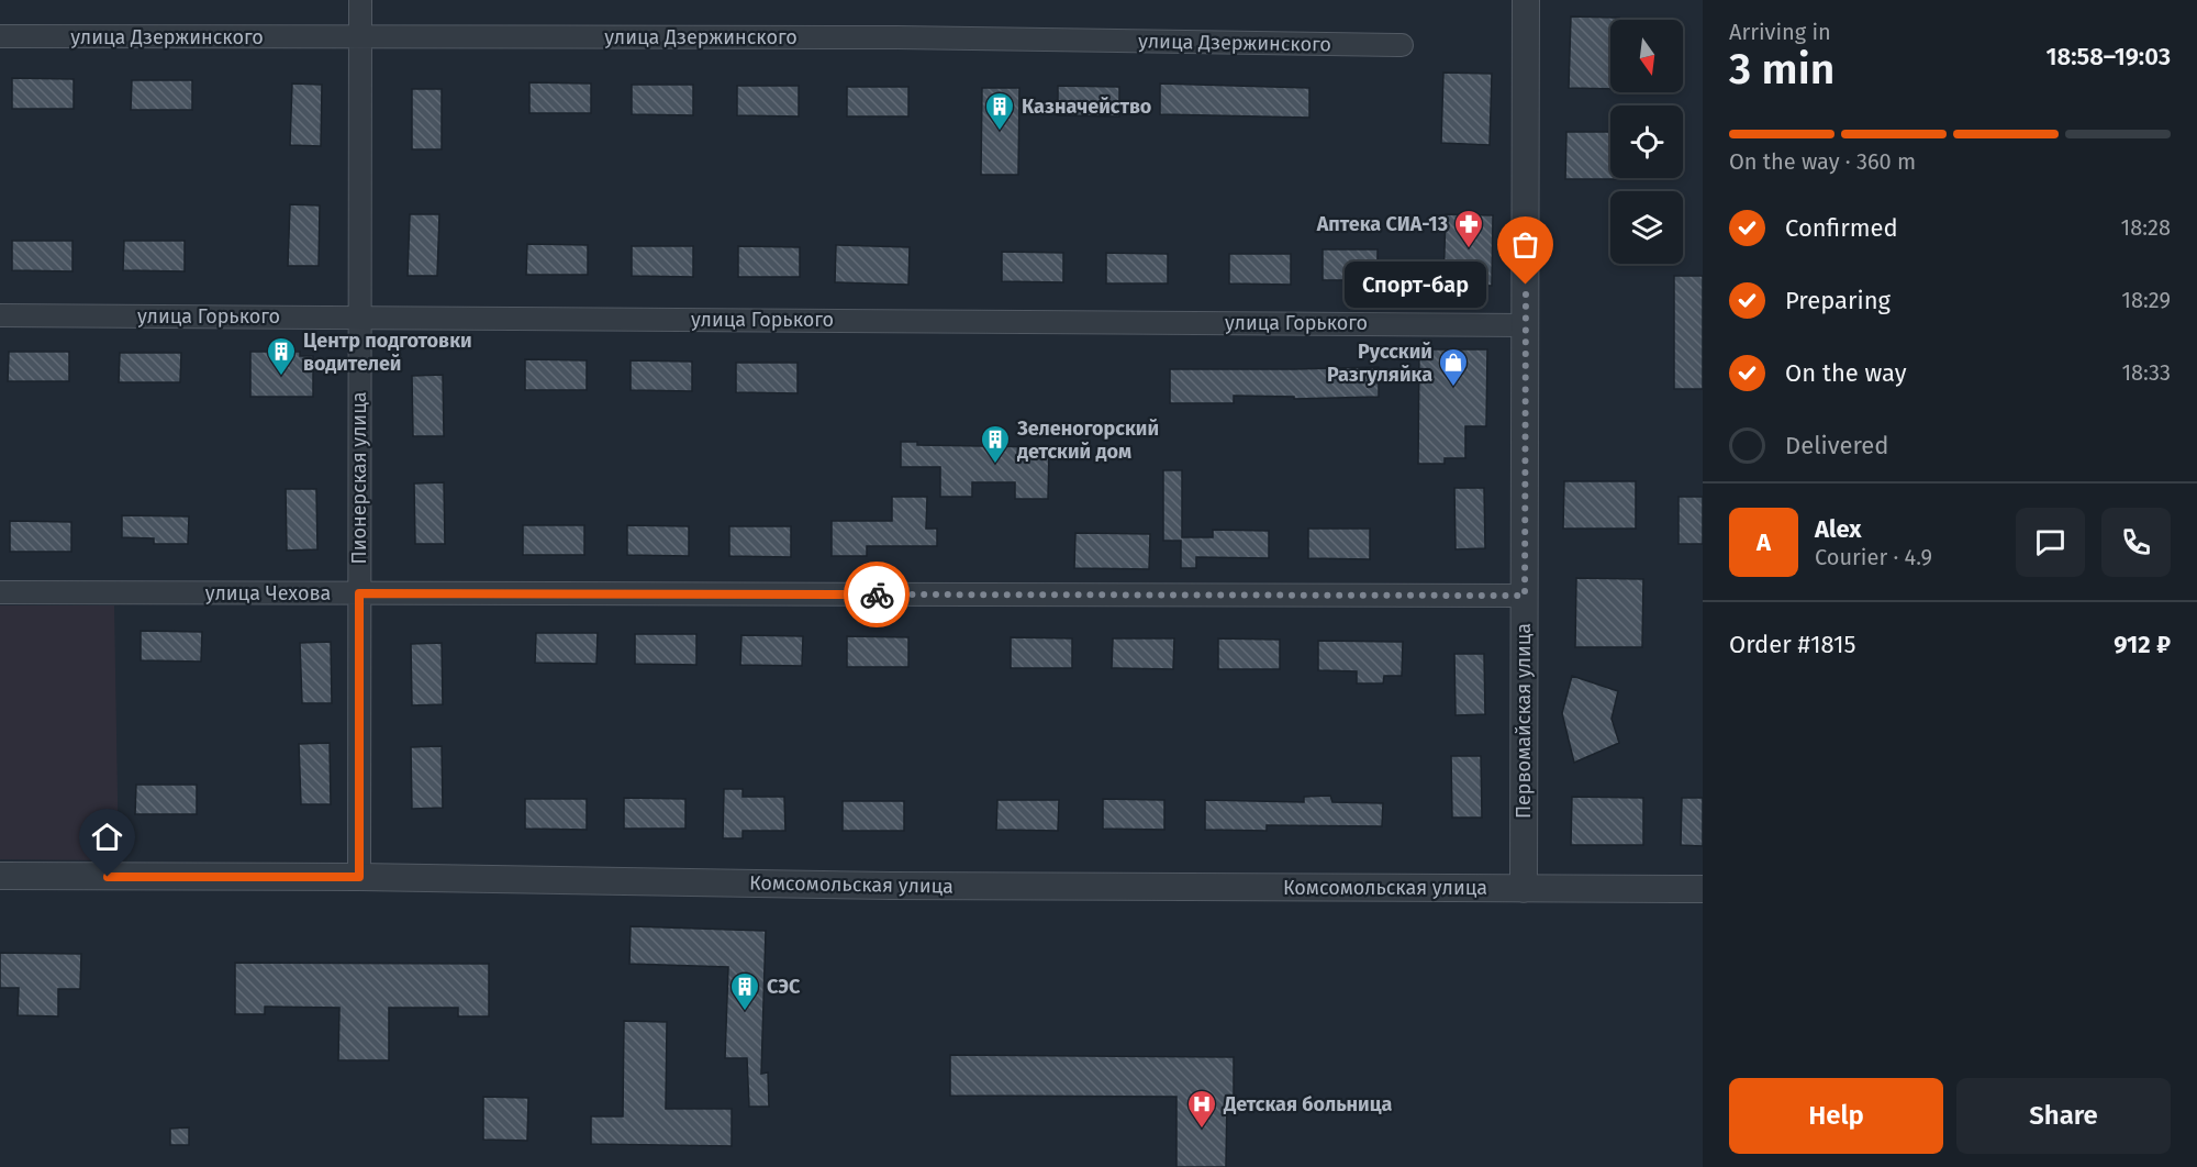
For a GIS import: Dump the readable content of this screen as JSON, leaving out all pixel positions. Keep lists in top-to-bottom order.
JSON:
{
  "streets": {
    "street": [
      "улица Дзержинского",
      "улица Горького",
      "Пионерская улица",
      "улица Чехова",
      "Первомайская улица",
      "Комсомольская улица"
    ]
  },
  "crossings": [
    ["улица Дзержинского", "Пионерская улица"],
    ["улица Горького", "Пионерская улица"],
    ["улица Горького", "Первомайская улица"],
    ["Пионерская улица", "улица Чехова"],
    ["Пионерская улица", "Комсомольская улица"],
    ["улица Чехова", "Первомайская улица"],
    ["Первомайская улица", "Комсомольская улица"]
  ],
  "places": {
    "building": [
      "Казначейство",
      "Центр подготовки водителей",
      "Зеленогорский детский дом",
      "СЭС"
    ],
    "pharmacy": ["Аптека СИА-13"],
    "other": ["Спорт-бар"],
    "shop": ["Русский Разгуляйка"],
    "hospital": ["Детская больница"]
  },
  "north": "bottom",
  "page": {
    "heading": ["3 min", "Arriving in", "18:58–19:03"],
    "panel": [
      "Alex",
      "Courier · 4.9",
      "Order #1815",
      "912 ₽"
    ],
    "bar": "On the way · 360 m",
    "list": [
      ["Confirmed", "18:28"],
      ["Preparing", "18:29"],
      ["On the way", "18:33"],
      "Delivered"
    ],
    "bubble": "Спорт-бар",
    "round": "A",
    "buttons": ["Help", "Share"]
  }
}
